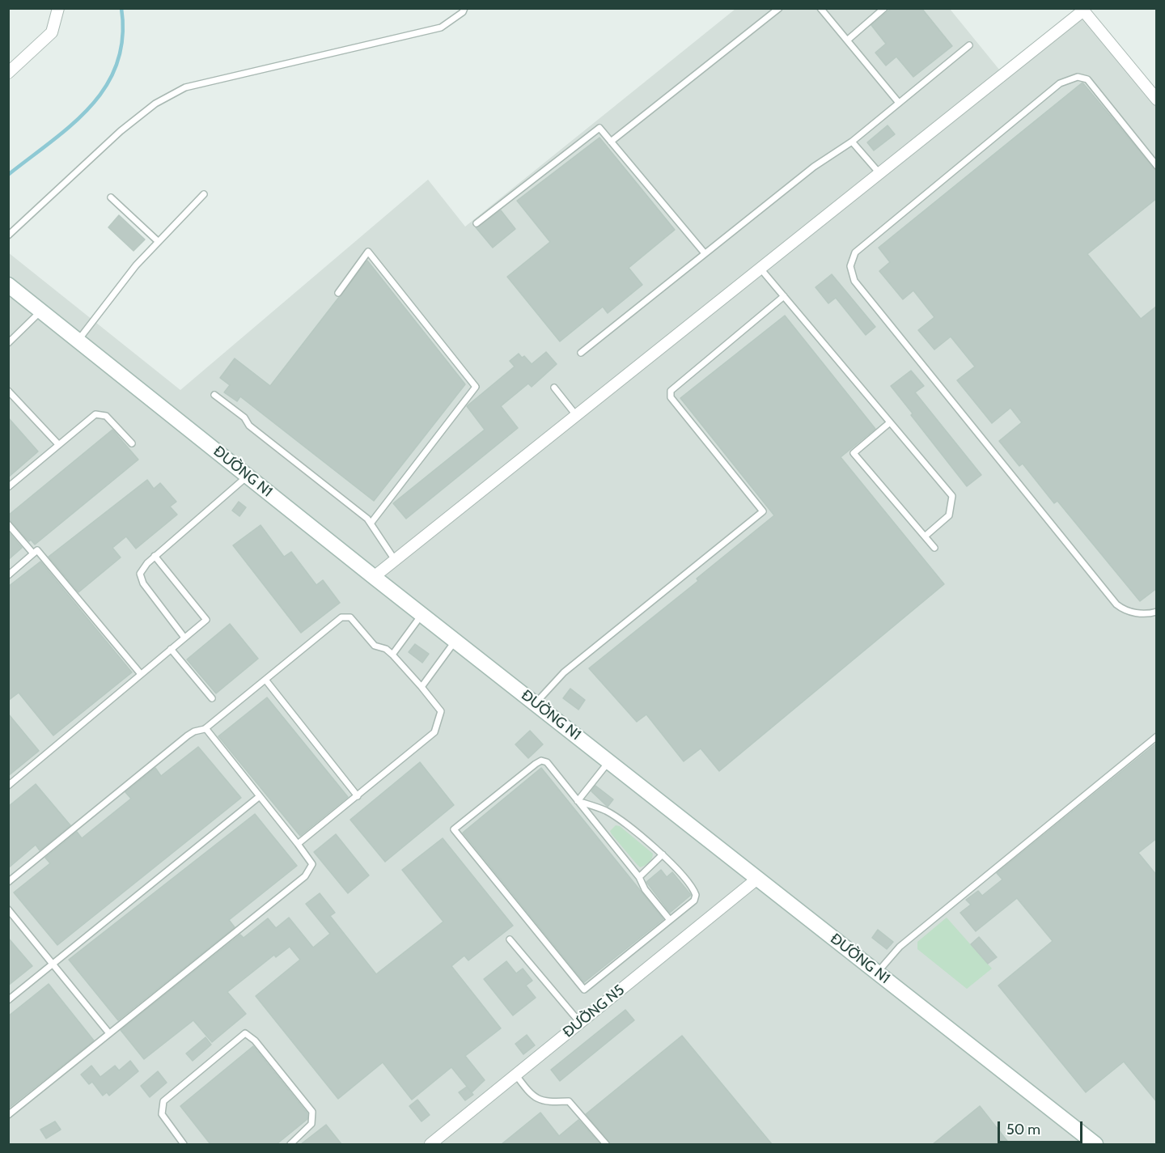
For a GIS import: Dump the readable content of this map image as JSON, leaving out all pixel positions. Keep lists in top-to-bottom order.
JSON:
{
  "streets": {
    "street": ["ĐƯỜNG N1", "ĐƯỜNG N5"]
  },
  "crossings": [
    ["ĐƯỜNG N1", "ĐƯỜNG N5"]
  ],
  "scale_bar": "50 m"
}
